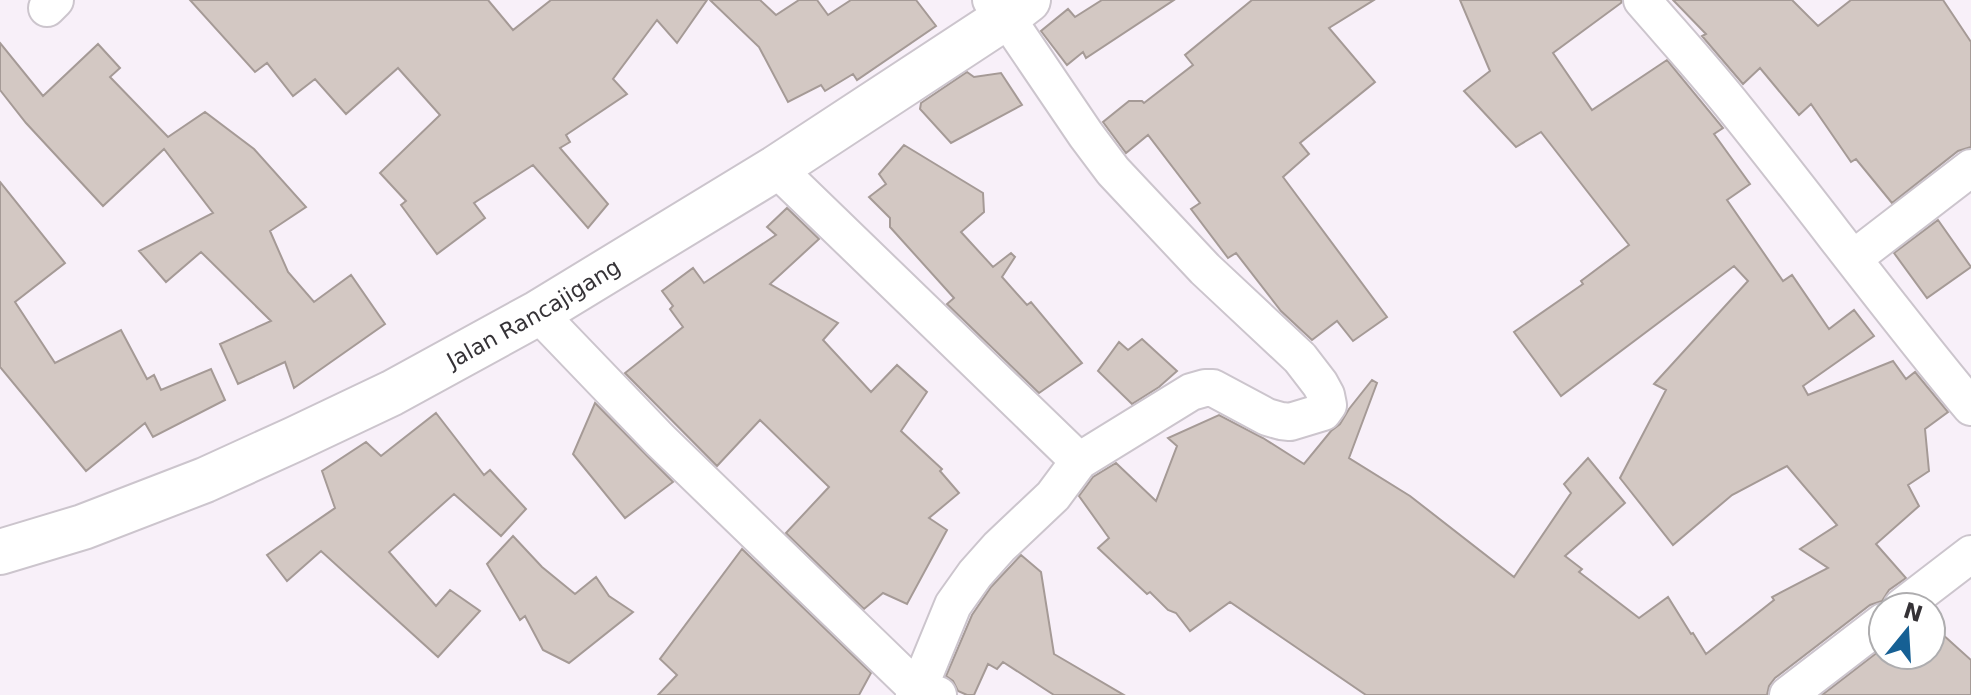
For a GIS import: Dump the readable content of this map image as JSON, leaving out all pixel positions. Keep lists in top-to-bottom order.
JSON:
{
  "streets": {
    "main road": ["Jalan Rancajigang"]
  },
  "north": "top"
}
